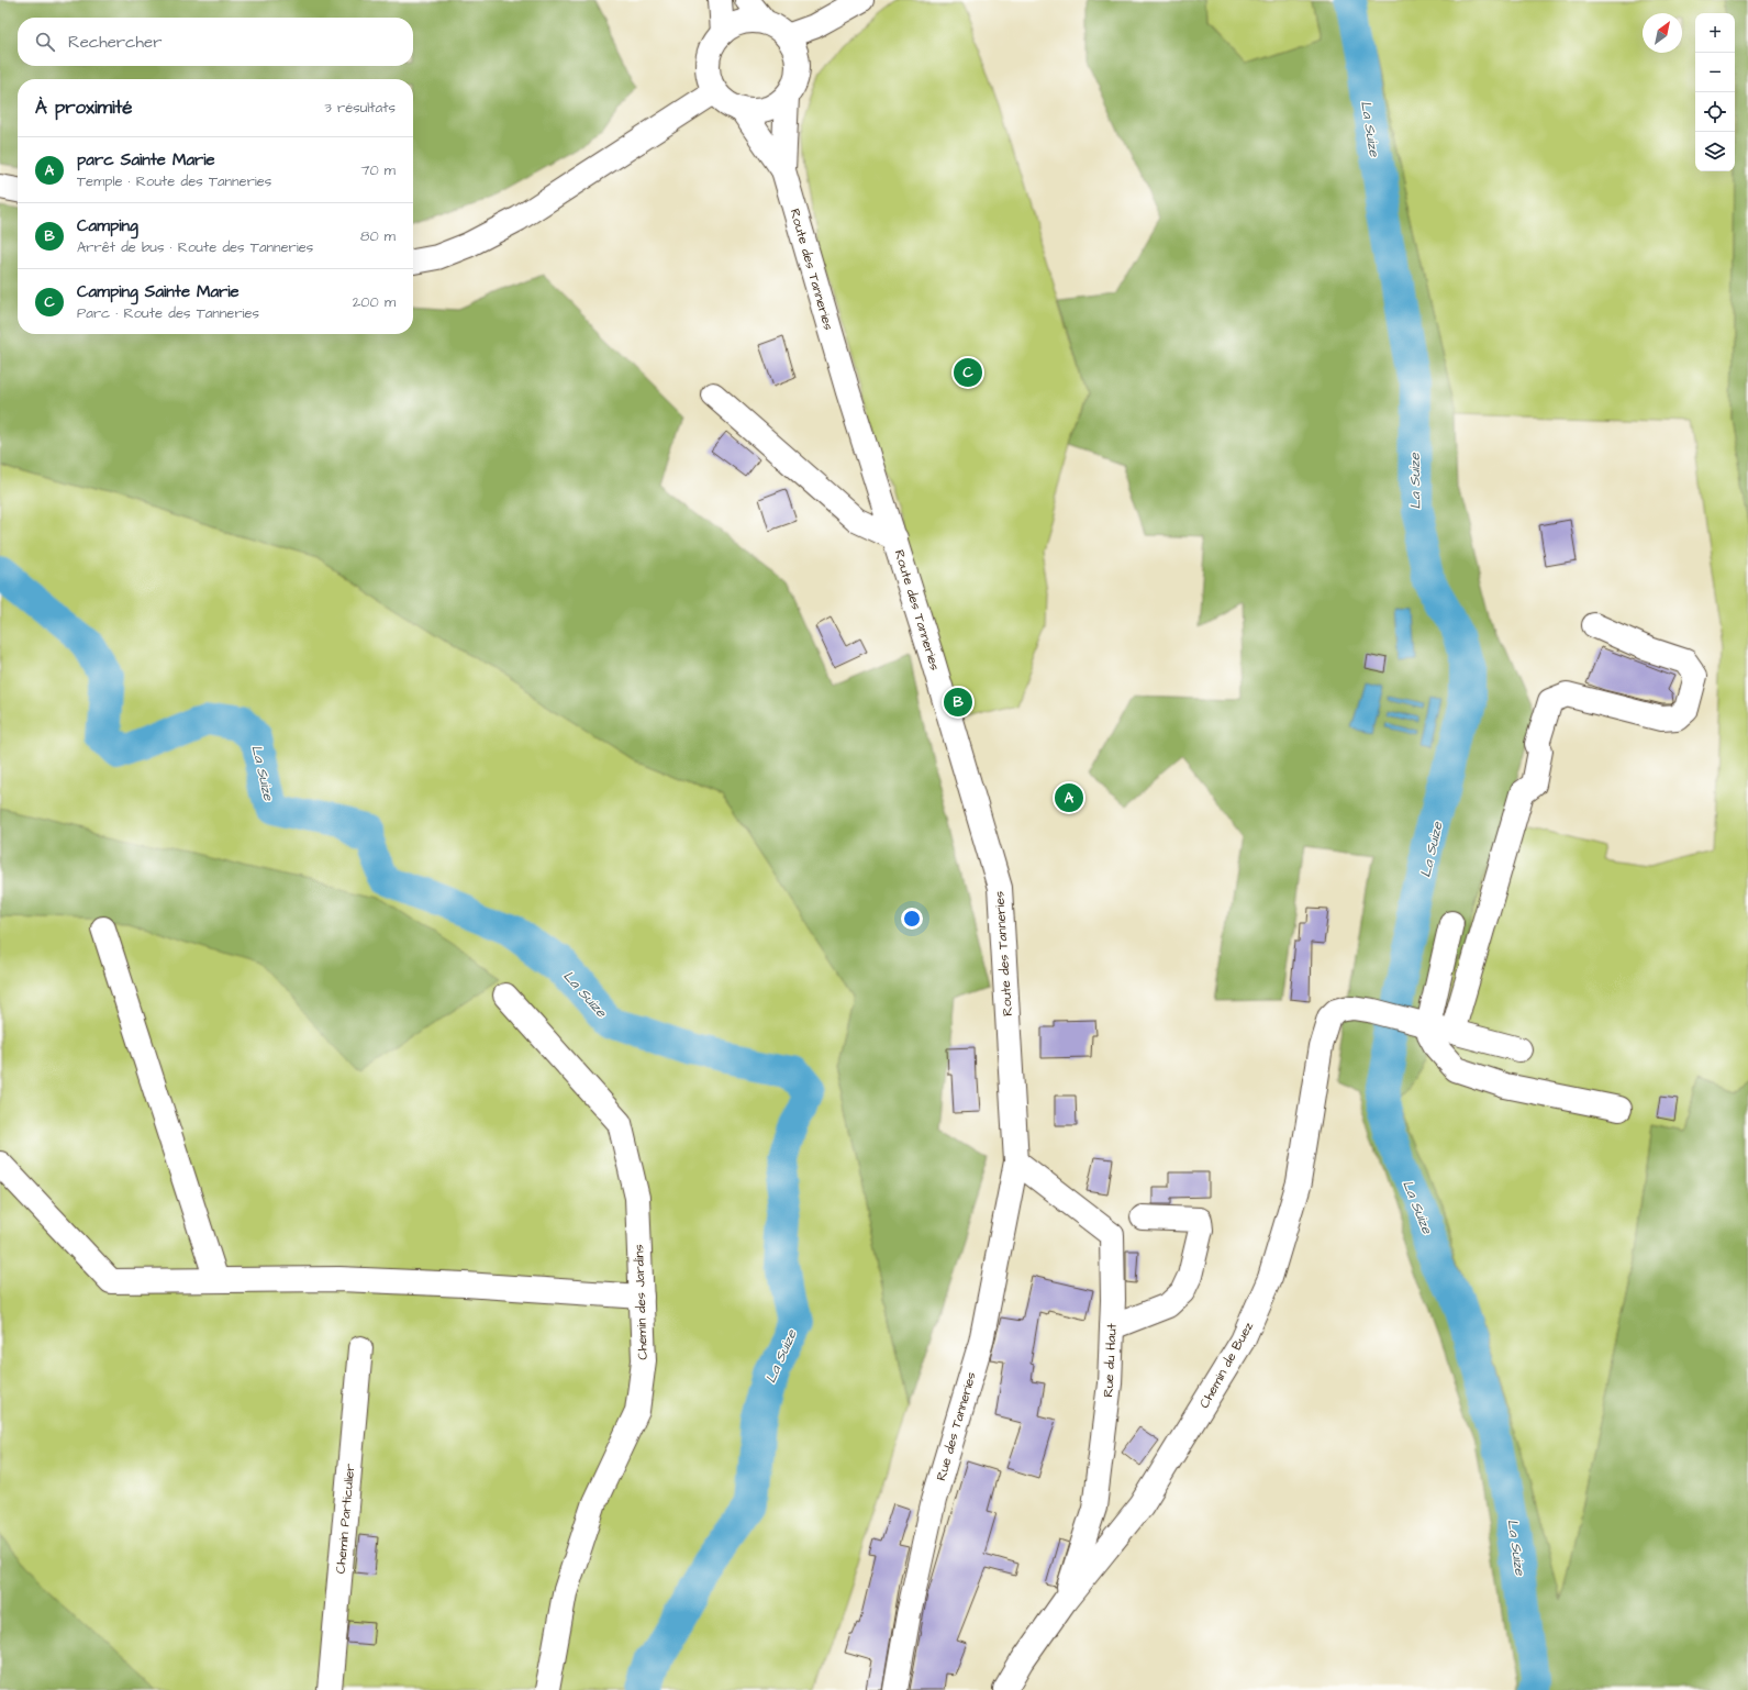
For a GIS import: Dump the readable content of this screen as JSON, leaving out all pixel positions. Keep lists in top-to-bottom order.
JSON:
{
  "streets": {
    "street": [
      "Route des Tanneries",
      "Chemin des Jardins",
      "Rue du Haut",
      "Chemin de Buez",
      "Rue des Tanneries",
      "Chemin Particulier"
    ]
  },
  "crossings": [
    ["Route des Tanneries", "Rue du Haut"],
    ["Route des Tanneries", "Rue des Tanneries"],
    ["Rue du Haut", "Chemin de Buez"],
    ["Rue du Haut", "Rue des Tanneries"]
  ],
  "water": ["La Suize"],
  "north": "top right",
  "page": {
    "map_buttons": ["+", "−"],
    "search": "Rechercher",
    "heading": ["À proximité", "3 résultats"],
    "list": [
      {
        "mark": "A",
        "name": "parc Sainte Marie",
        "note": "Temple · Route des Tanneries",
        "value": "70 m"
      },
      {
        "mark": "B",
        "name": "Camping",
        "note": "Arrêt de bus · Route des Tanneries",
        "value": "80 m"
      },
      {
        "mark": "C",
        "name": "Camping Sainte Marie",
        "note": "Parc · Route des Tanneries",
        "value": "200 m"
      }
    ],
    "pins": ["C", "B", "A"]
  }
}
